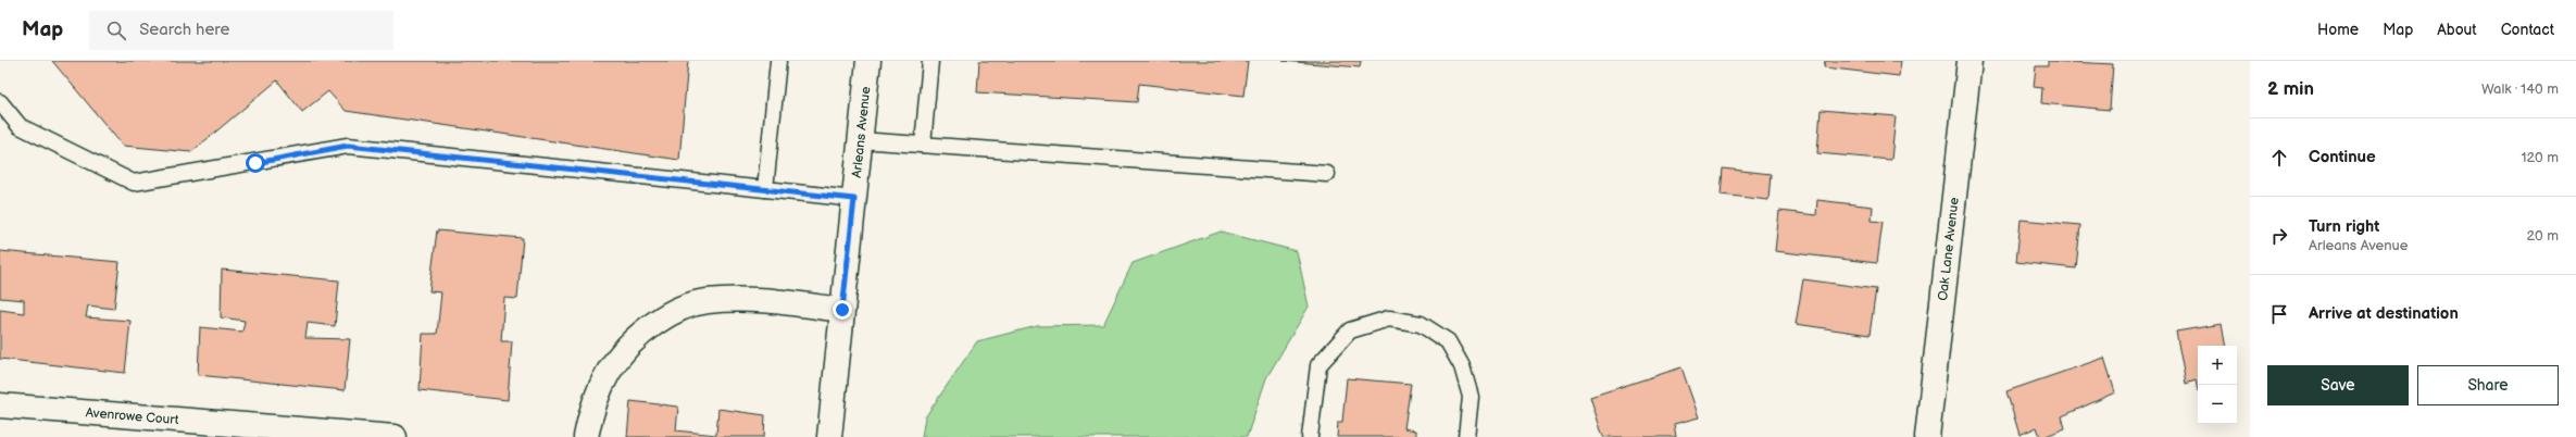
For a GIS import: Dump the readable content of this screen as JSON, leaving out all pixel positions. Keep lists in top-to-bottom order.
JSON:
{
  "streets": {
    "street": ["Arleans Avenue", "Oak Lane Avenue", "Avenrowe Court"]
  },
  "page": {
    "header": "Map",
    "search": "Search here",
    "nav": [
      "Home",
      "Map",
      "About",
      "Contact"
    ],
    "heading": ["2 min", "Walk · 140 m"],
    "list": [
      ["Continue", "120 m"],
      ["Turn right", "Arleans Avenue", "20 m"],
      "Arrive at destination"
    ],
    "map_buttons": ["+", "−"],
    "buttons": ["Save", "Share"]
  }
}
